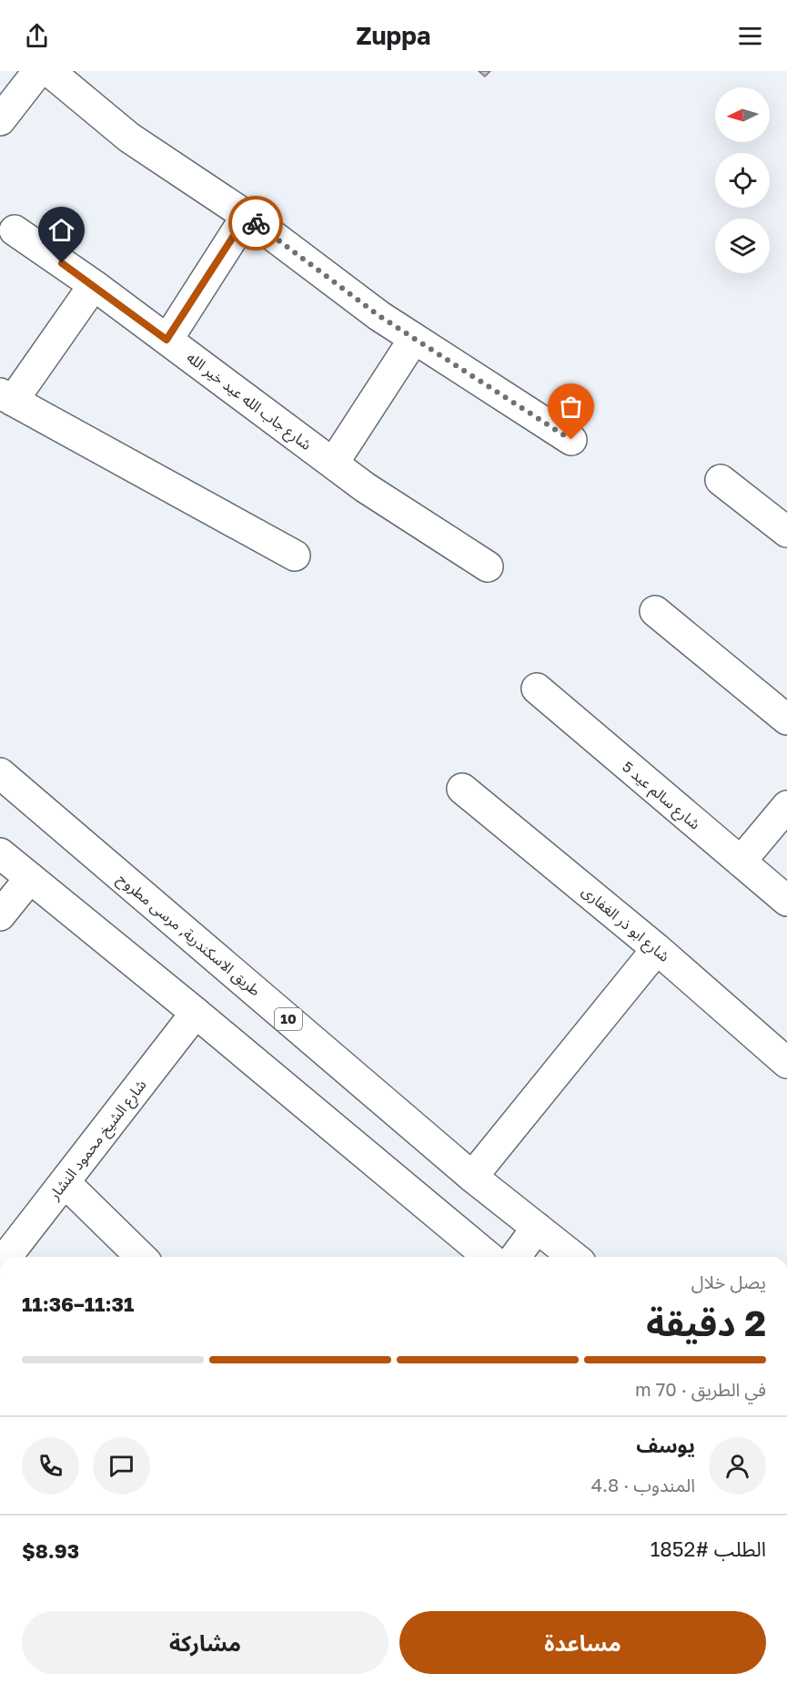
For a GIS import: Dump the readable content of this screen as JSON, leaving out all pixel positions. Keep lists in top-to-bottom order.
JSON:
{
  "streets": {
    "street": [
      "شارع جاب الله عيد خير الله",
      "شارع سالم عيد 5",
      "شارع ابو ذر الغفارى",
      "طريق الاسكندرية, مرسى مطروح",
      "10",
      "شارع الشيخ محمود النشار"
    ]
  },
  "north": "left",
  "page": {
    "header": "Zuppa",
    "heading": ["2 دقيقة", "يصل خلال", "11:31–11:36"],
    "panel": [
      "يوسف",
      "المندوب · 4.8",
      "الطلب #1852",
      "$8.93"
    ],
    "bar": "في الطريق · 70 m",
    "buttons": ["مساعدة", "مشاركة"]
  }
}
